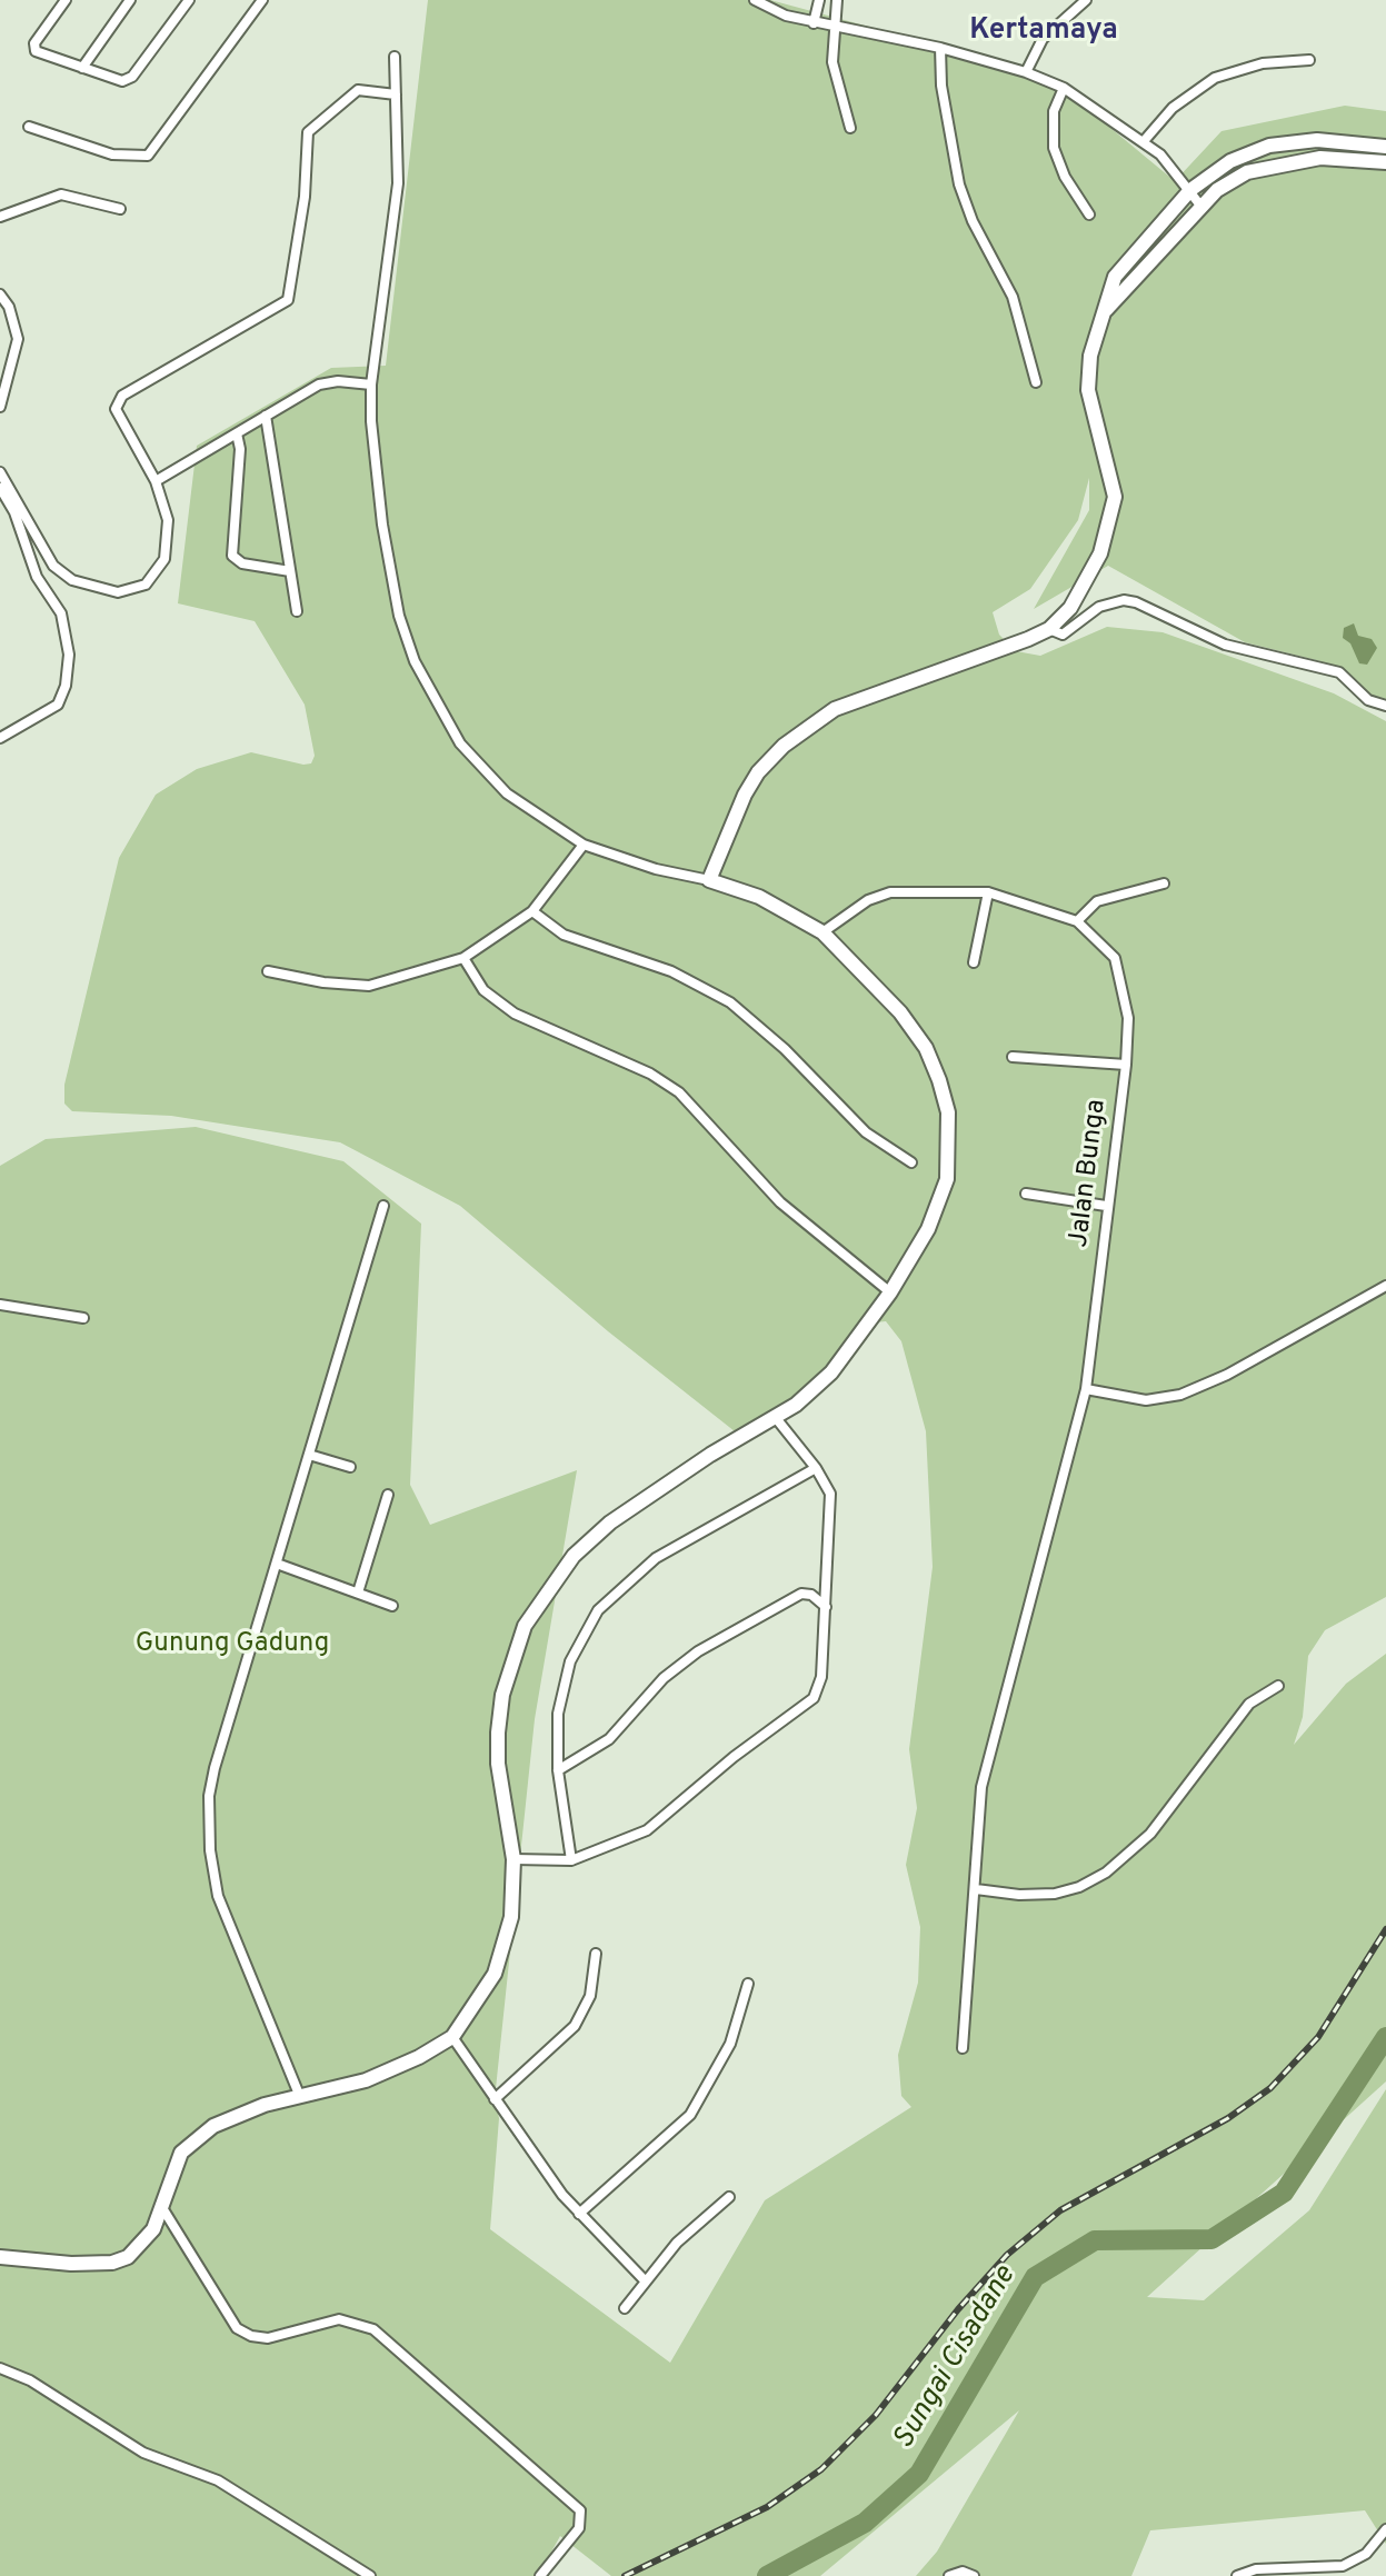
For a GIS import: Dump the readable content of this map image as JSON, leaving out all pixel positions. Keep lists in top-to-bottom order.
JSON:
{
  "streets": {
    "street": ["Jalan Bunga"]
  },
  "districts": ["Kertamaya"],
  "water": ["Sungai Cisadane"],
  "parks": ["Gunung Gadung"]
}
